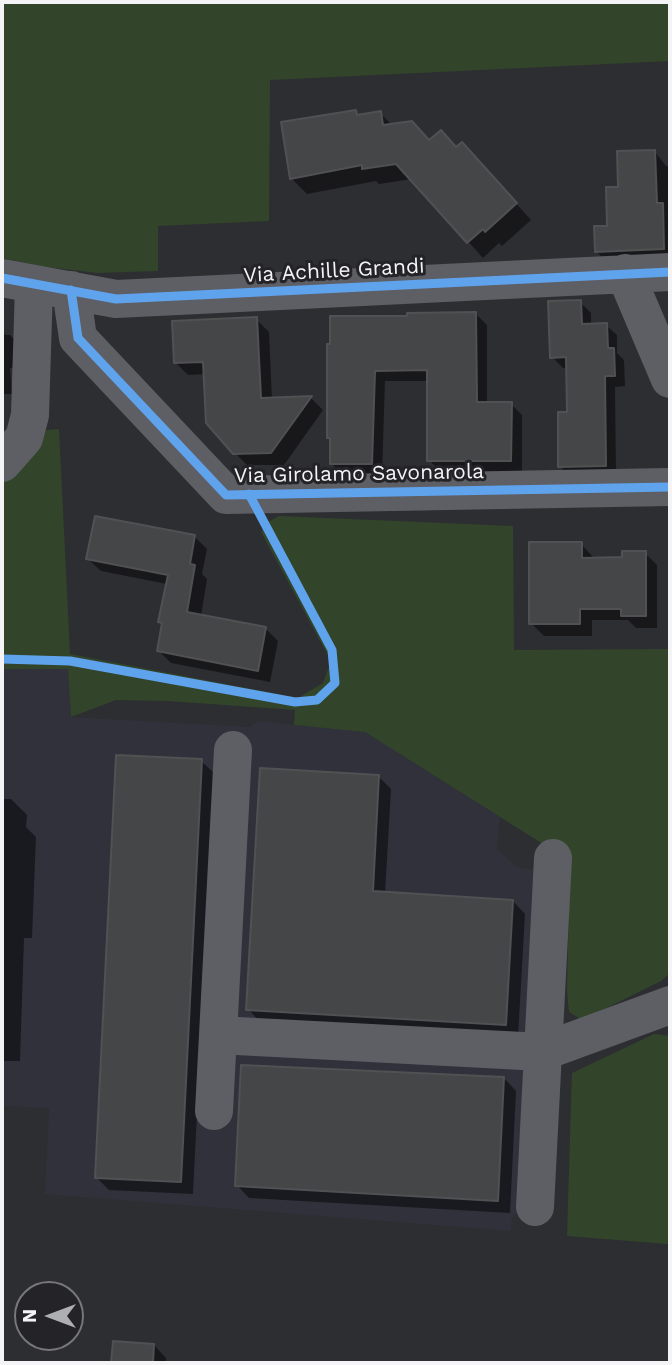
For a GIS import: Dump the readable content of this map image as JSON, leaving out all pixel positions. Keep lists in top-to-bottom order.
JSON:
{
  "streets": {
    "street": ["Via Achille Grandi", "Via Girolamo Savonarola"]
  },
  "crossings": [
    ["Via Achille Grandi", "Via Girolamo Savonarola"]
  ],
  "north": "left"
}
